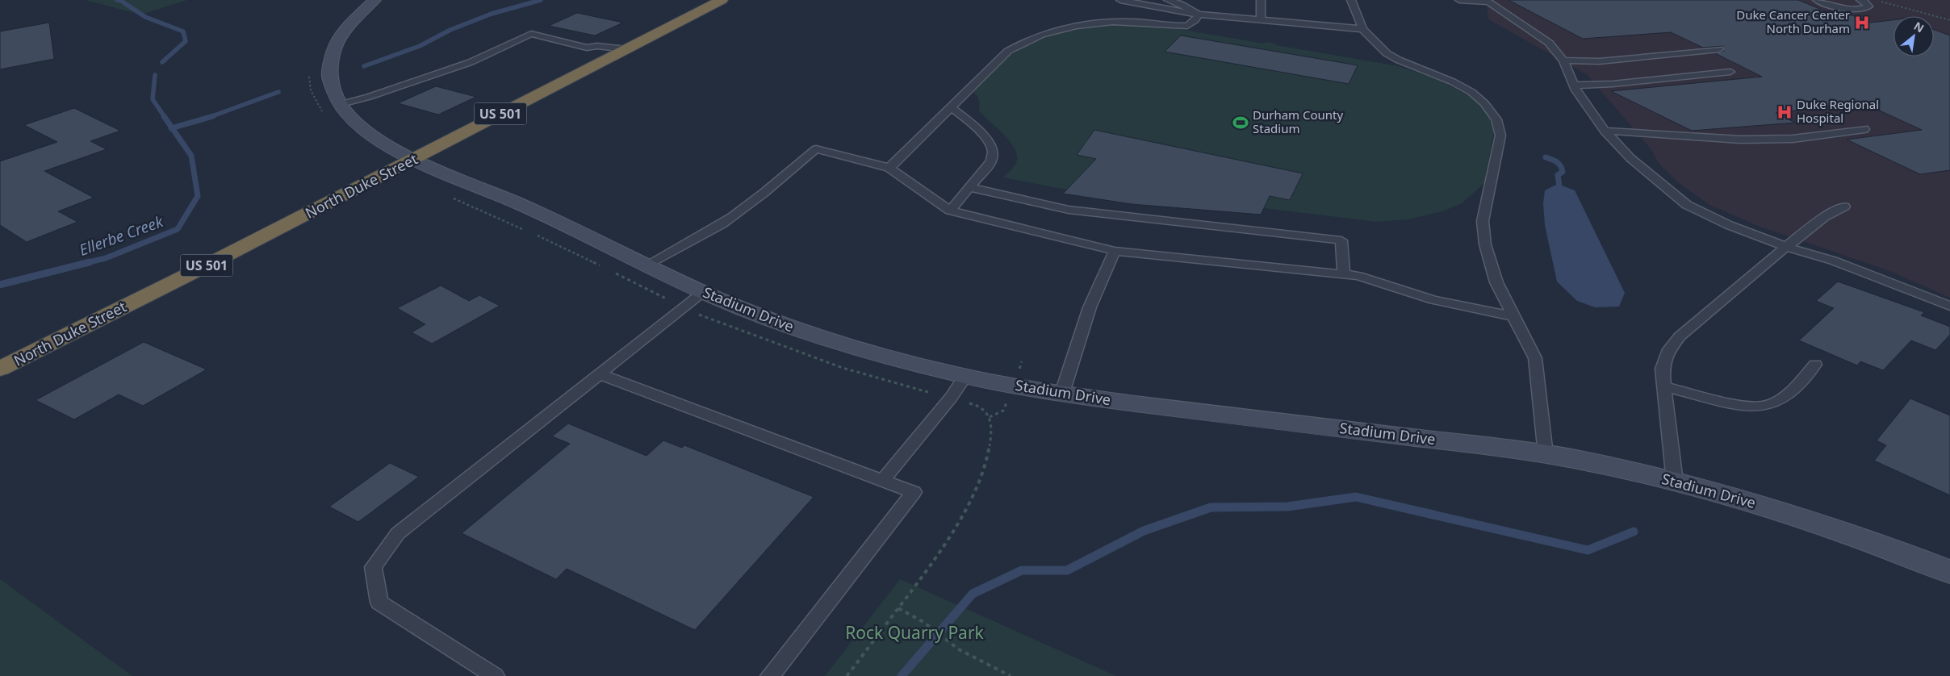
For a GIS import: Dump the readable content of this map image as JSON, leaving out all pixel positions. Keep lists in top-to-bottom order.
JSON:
{
  "streets": {
    "highway": ["US 501", "North Duke Street"],
    "street": ["Stadium Drive"]
  },
  "crossings": [
    ["North Duke Street", "Stadium Drive"]
  ],
  "water": ["Ellerbe Creek"],
  "parks": ["Rock Quarry Park"],
  "places": {
    "hospital": ["Duke Cancer Center North Durham", "Duke Regional Hospital"],
    "sports": ["Durham County Stadium"]
  },
  "north": "top right"
}
